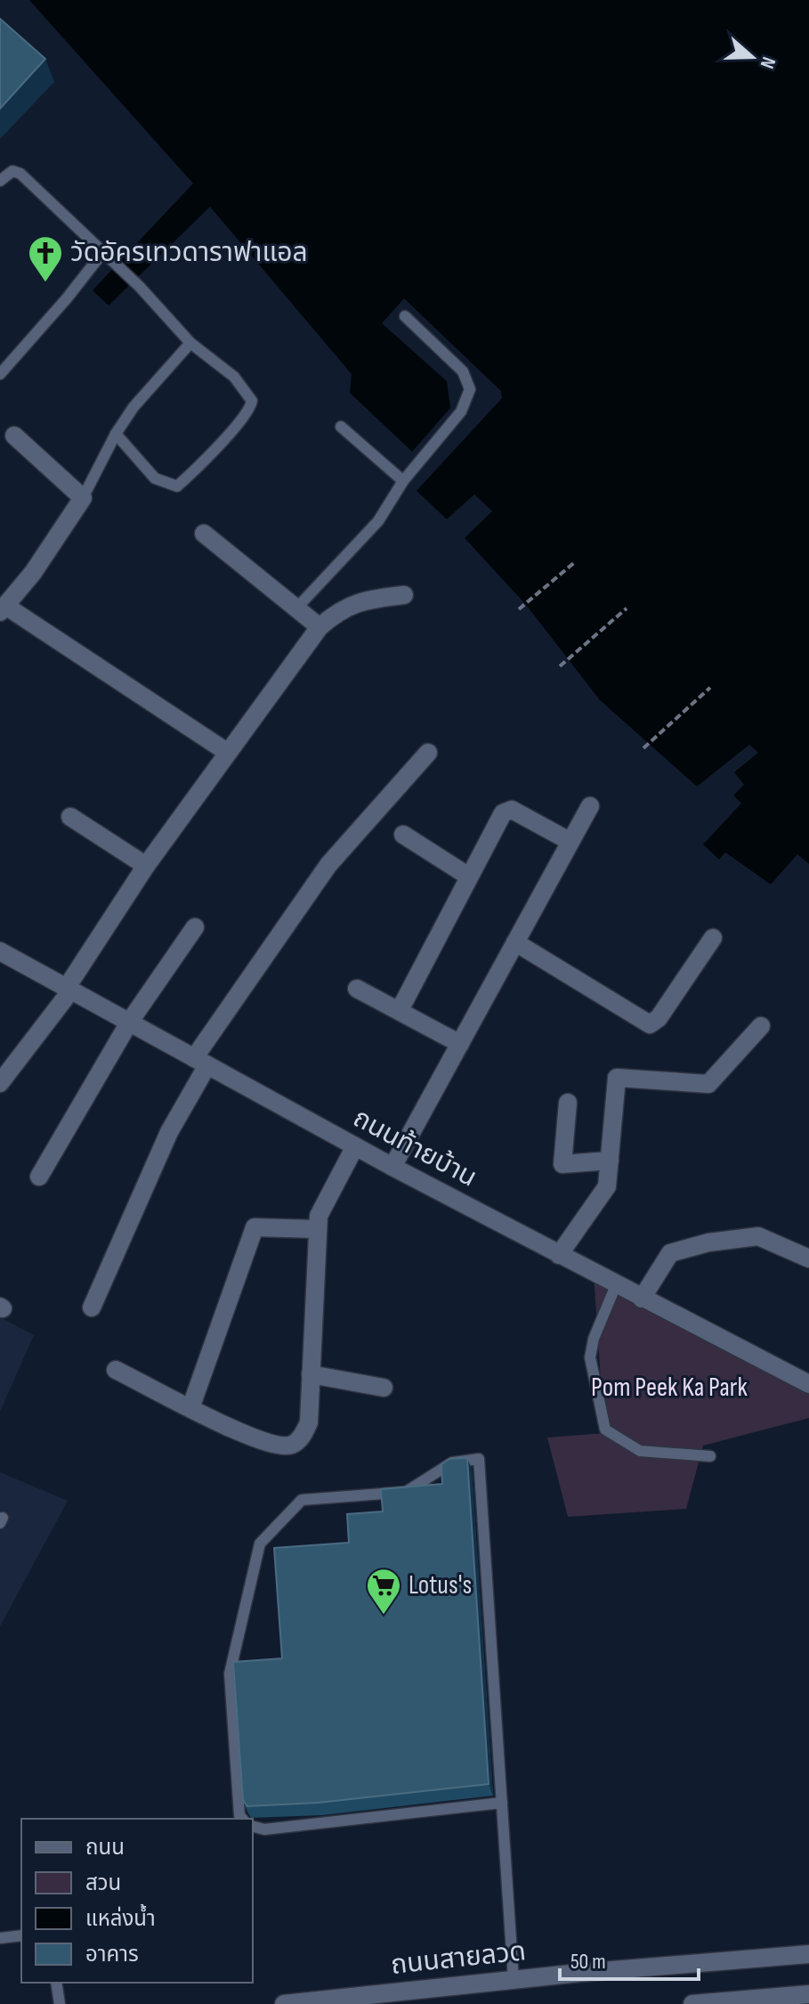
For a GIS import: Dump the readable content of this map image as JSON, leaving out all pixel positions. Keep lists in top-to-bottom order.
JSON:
{
  "streets": {
    "street": ["ถนนท้ายบ้าน", "ถนนสายลวด"]
  },
  "parks": ["Pom Peek Ka Park"],
  "places": {
    "church": ["วัดอัครเทวดาราฟาแอล"],
    "supermarket": ["Lotus's"]
  },
  "legend": [
    "ถนน",
    "สวน",
    "แหล่งน้ำ",
    "อาคาร"
  ],
  "scale_bar": "50 m",
  "north": "right"
}
